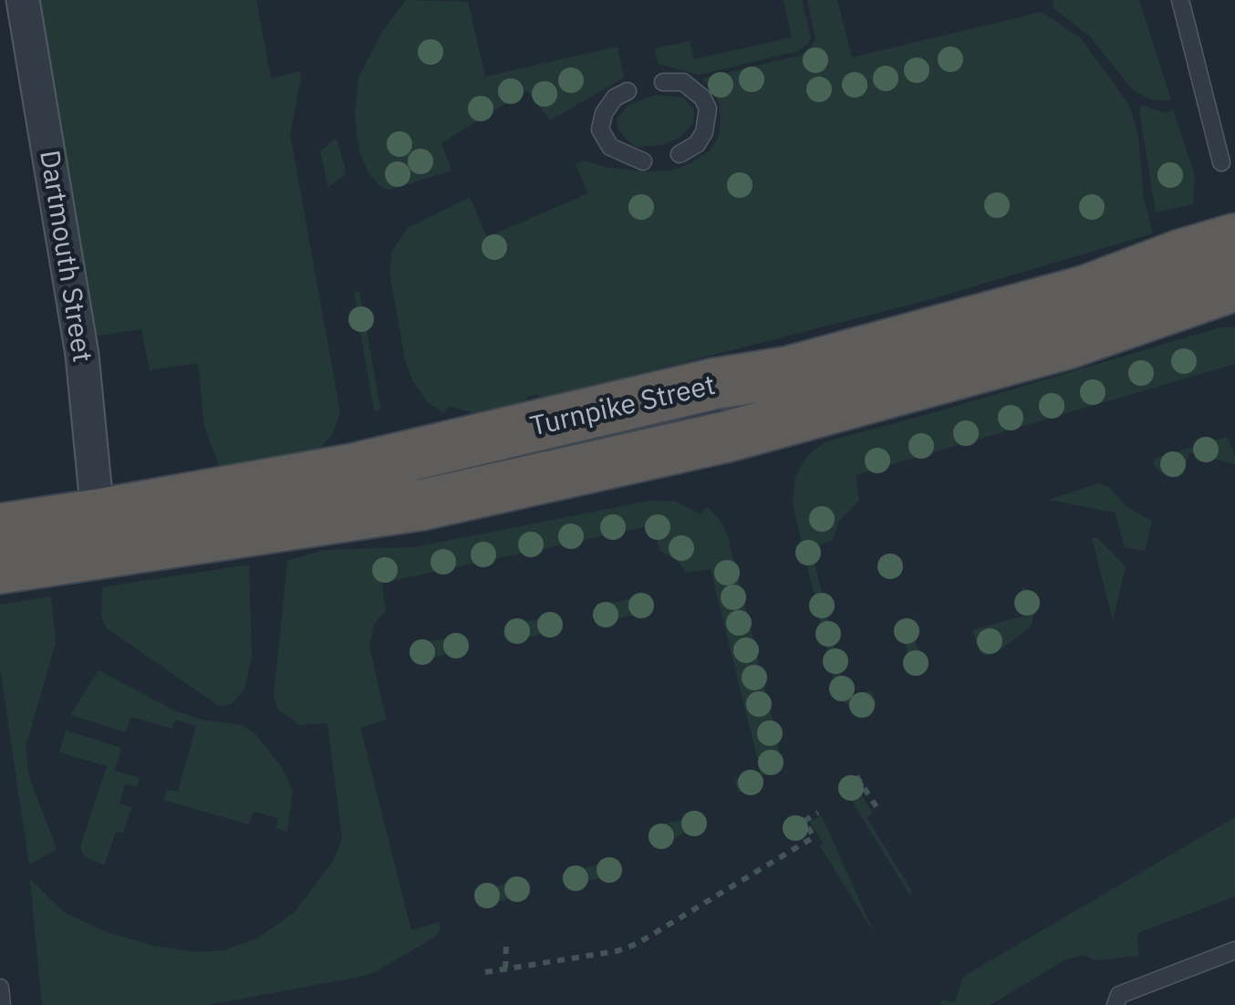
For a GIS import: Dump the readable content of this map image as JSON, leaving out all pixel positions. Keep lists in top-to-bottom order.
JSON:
{
  "streets": {
    "highway": ["Turnpike Street"],
    "street": ["Dartmouth Street"]
  },
  "crossings": [
    ["Dartmouth Street", "Turnpike Street"]
  ]
}
